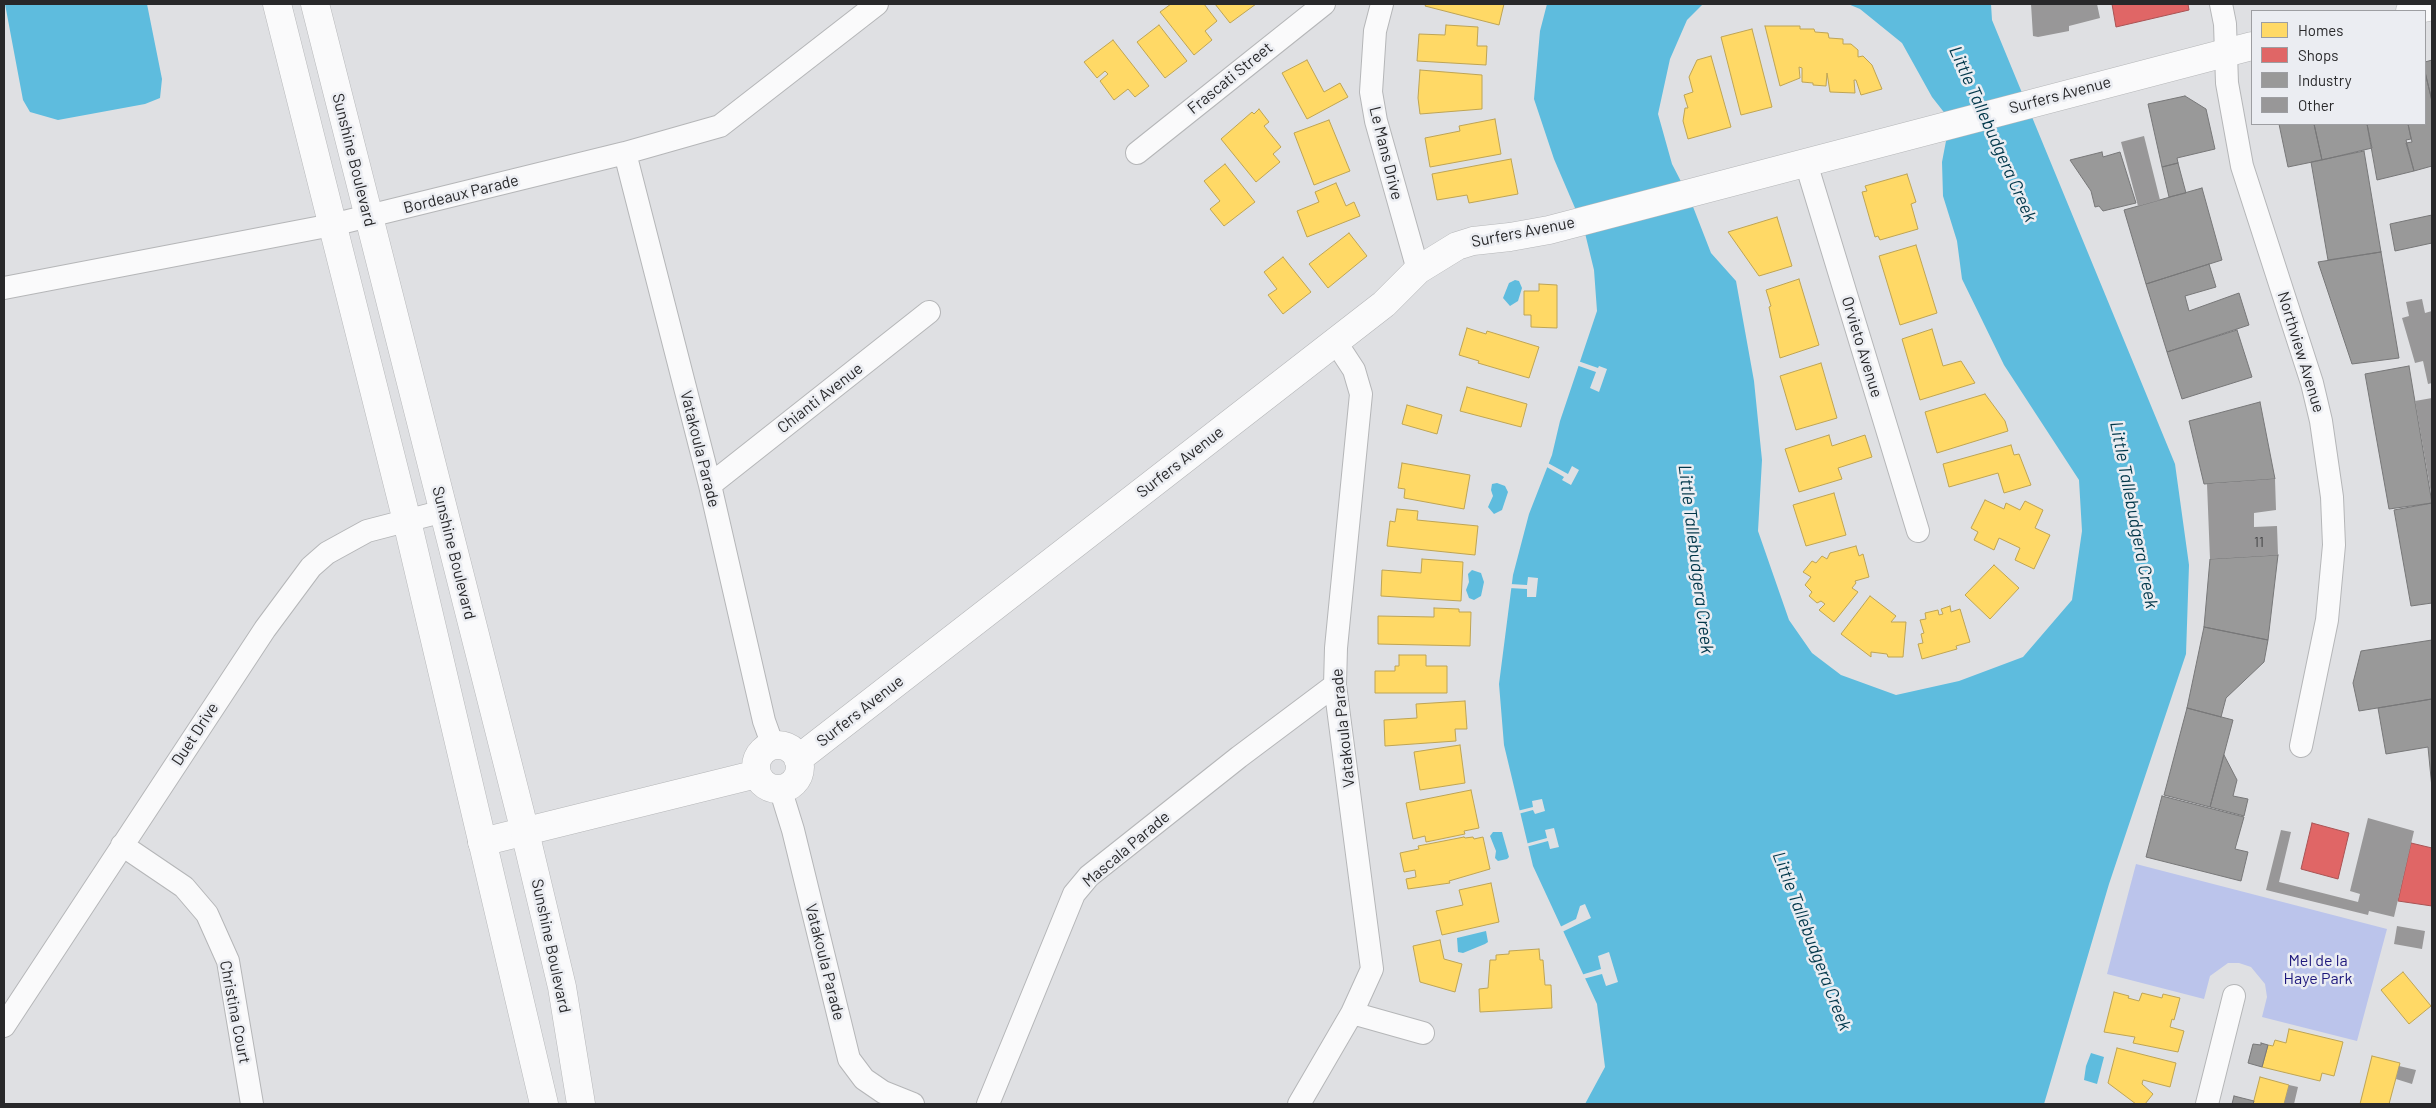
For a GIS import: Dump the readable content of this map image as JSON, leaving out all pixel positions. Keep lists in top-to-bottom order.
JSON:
{
  "streets": {
    "main road": ["Surfers Avenue", "Sunshine Boulevard"],
    "street": [
      "Frascati Street",
      "Le Mans Drive",
      "Bordeaux Parade",
      "Orvieto Avenue",
      "Northview Avenue",
      "Chianti Avenue",
      "Vatakoula Parade",
      "Duet Drive",
      "Mascala Parade",
      "Christina Court"
    ]
  },
  "crossings": [
    ["Surfers Avenue", "Le Mans Drive"],
    ["Surfers Avenue", "Orvieto Avenue"],
    ["Surfers Avenue", "Northview Avenue"],
    ["Surfers Avenue", "Vatakoula Parade"],
    ["Sunshine Boulevard", "Bordeaux Parade"],
    ["Sunshine Boulevard", "Duet Drive"],
    ["Bordeaux Parade", "Vatakoula Parade"],
    ["Chianti Avenue", "Vatakoula Parade"],
    ["Vatakoula Parade", "Mascala Parade"],
    ["Duet Drive", "Christina Court"]
  ],
  "water": ["Little Tallebudgera Creek"],
  "parks": ["Mel de la Haye Park"],
  "house_numbers": ["11"],
  "legend": [
    "Homes",
    "Shops",
    "Industry",
    "Other"
  ]
}
